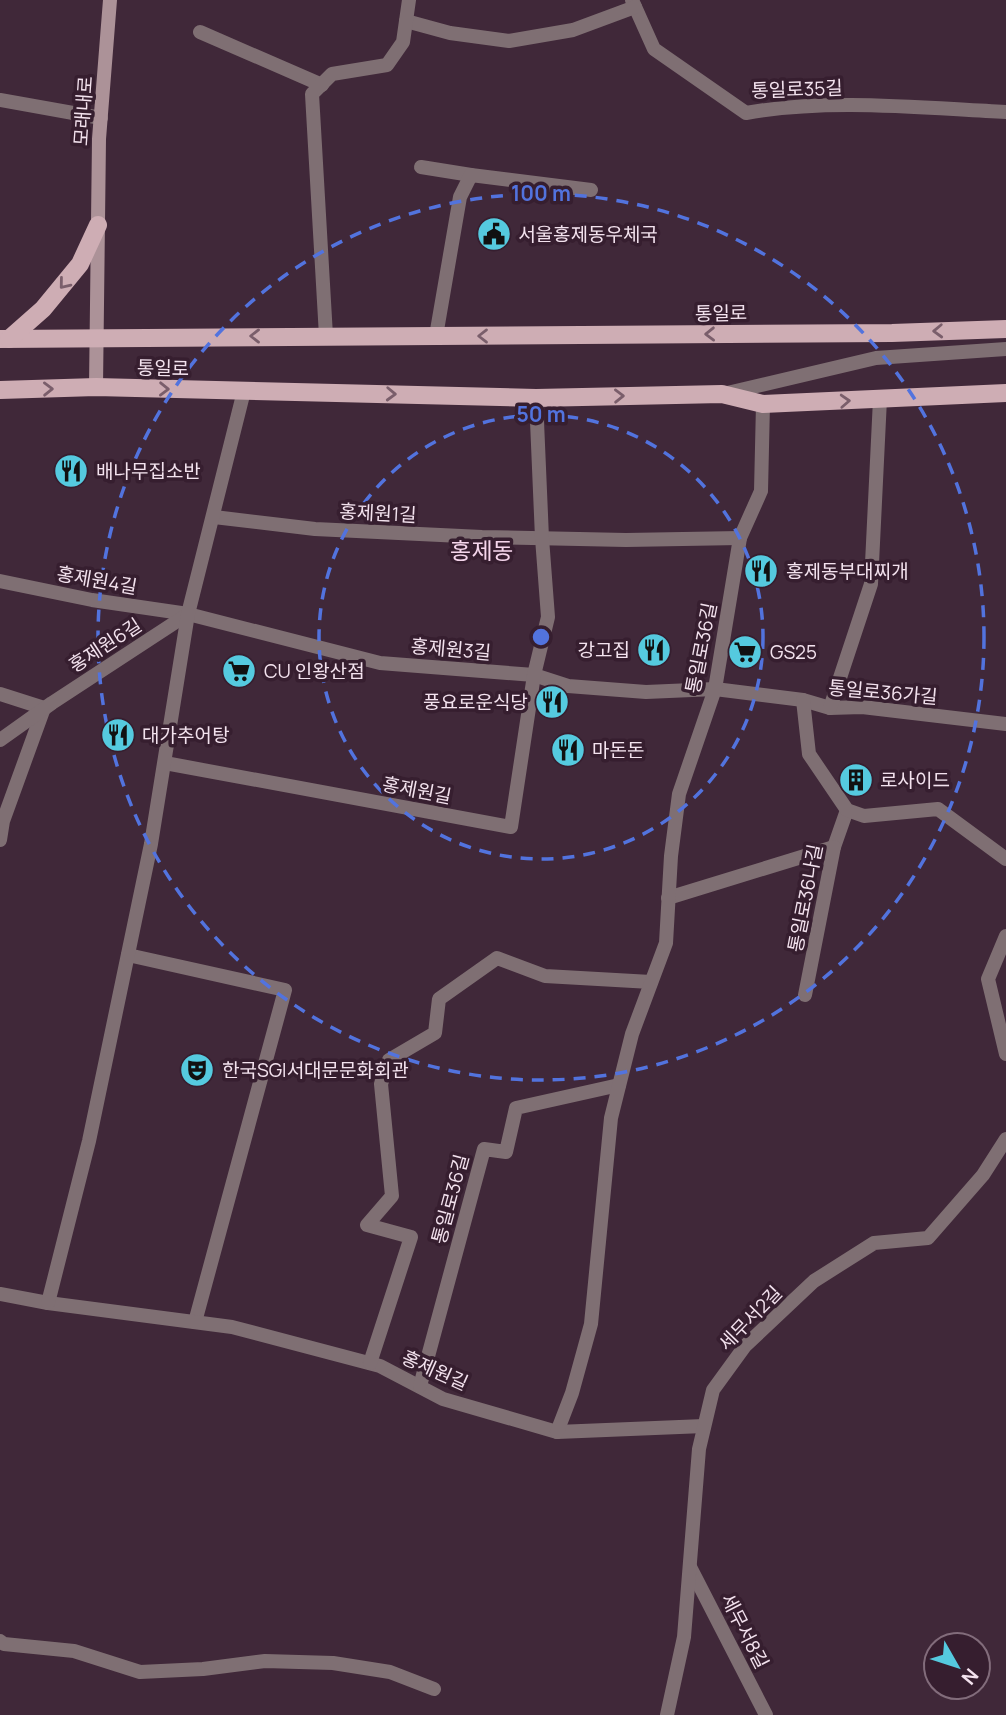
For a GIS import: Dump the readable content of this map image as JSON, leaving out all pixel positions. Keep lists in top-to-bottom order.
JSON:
{
  "streets": {
    "main road": ["모래내로", "통일로"],
    "street": [
      "통일로35길",
      "홍제원1길",
      "홍제원4길",
      "홍제원6길",
      "통일로36길",
      "홍제원3길",
      "통일로36가길",
      "홍제원길",
      "통일로36나길",
      "세무서2길",
      "세무서8길"
    ]
  },
  "crossings": [
    ["모래내로", "통일로"],
    ["통일로", "통일로36길"],
    ["홍제원1길", "통일로36길"],
    ["홍제원4길", "홍제원6길"],
    ["홍제원4길", "홍제원3길"],
    ["홍제원6길", "홍제원3길"],
    ["통일로36길", "홍제원3길"],
    ["통일로36길", "통일로36가길"],
    ["통일로36길", "홍제원길"],
    ["홍제원3길", "통일로36가길"],
    ["홍제원3길", "홍제원길"],
    ["홍제원길", "세무서2길"],
    ["세무서2길", "세무서8길"]
  ],
  "districts": ["홍제동"],
  "places": {
    "public building": ["서울홍제동우체국"],
    "restaurant": [
      "배나무집소반",
      "홍제동부대찌개",
      "강고집",
      "풍요로운식당",
      "대가추어탕",
      "마돈돈"
    ],
    "supermarket": ["GS25", "CU 인왕산점"],
    "building": ["로사이드"],
    "theatre": ["한국SGI서대문문화회관"]
  },
  "north": "bottom right",
  "rings": ["100 m", "50 m"]
}
